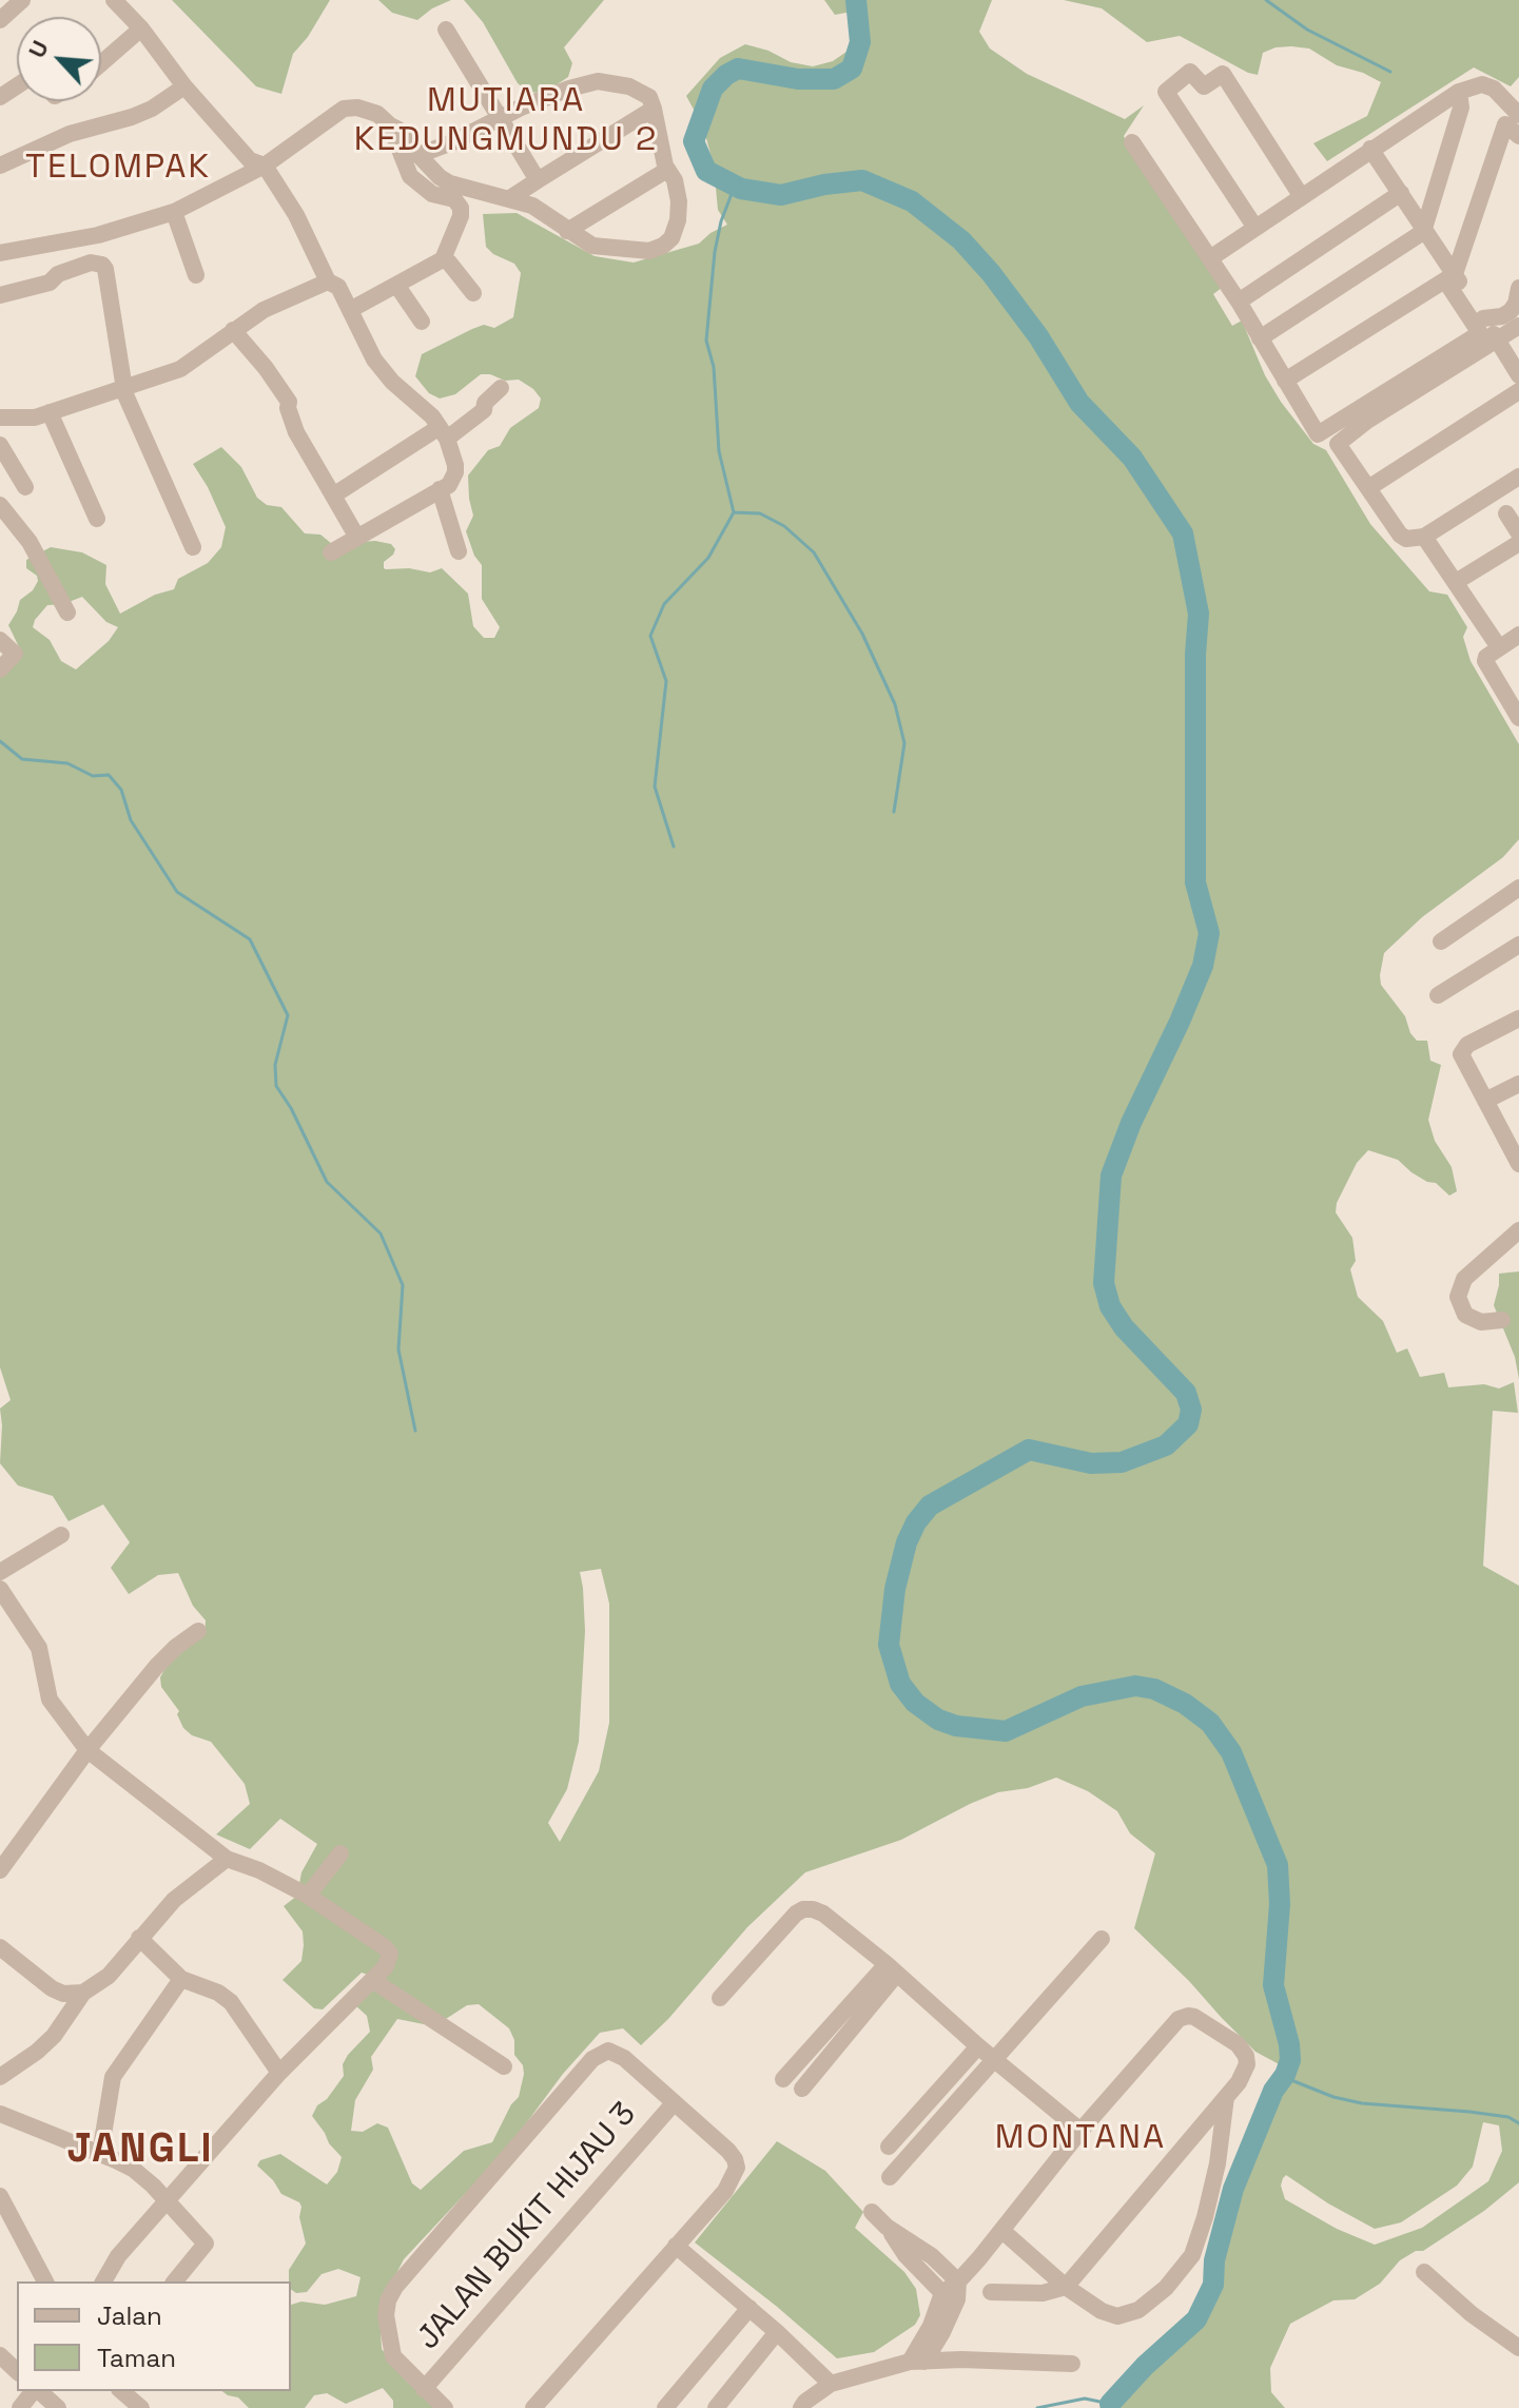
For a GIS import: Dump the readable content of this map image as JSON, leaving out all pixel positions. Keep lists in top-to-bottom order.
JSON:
{
  "streets": {
    "street": ["JALAN BUKIT HIJAU 3"]
  },
  "districts": [
    "MUTIARA KEDUNGMUNDU 2",
    "TELOMPAK",
    "MONTANA",
    "JANGLI"
  ],
  "legend": ["Jalan", "Taman"],
  "north": "top left"
}
